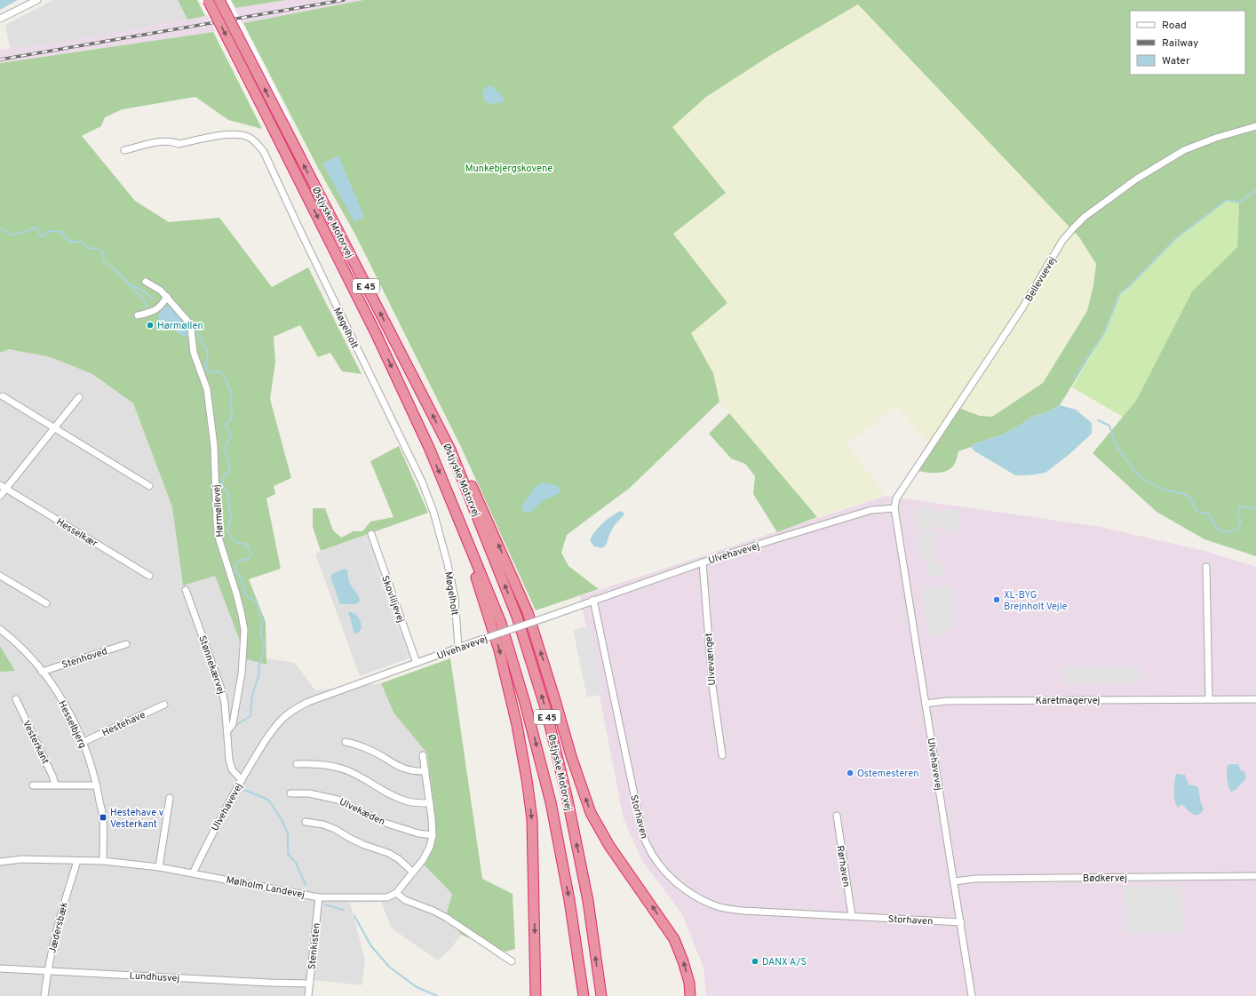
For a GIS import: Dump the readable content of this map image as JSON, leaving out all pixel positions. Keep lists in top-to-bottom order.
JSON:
{
  "streets": {
    "highway": ["Østjyske Motorvej", "E 45"],
    "street": [
      "Bellevuevej",
      "Møgelholt",
      "Hørmøllevej",
      "Hesselkær",
      "Ulvehavevej",
      "Skovliljevej",
      "Stenhoved",
      "Ulvevænget",
      "Stønnekærvej",
      "Karetmagervej",
      "Hestehave",
      "Hesselbjerg",
      "Vesterkant",
      "Ulvekæden",
      "Storhaven",
      "Rørhaven",
      "Bødkervej",
      "Mølholm Landevej",
      "Jædersbæk",
      "Stenkisten",
      "Lundhusvej"
    ]
  },
  "crossings": [
    ["Bellevuevej", "Ulvehavevej"],
    ["Møgelholt", "Ulvehavevej"],
    ["Hørmøllevej", "Stønnekærvej"],
    ["Ulvehavevej", "Skovliljevej"],
    ["Ulvehavevej", "Ulvevænget"],
    ["Ulvehavevej", "Stønnekærvej"],
    ["Ulvehavevej", "Karetmagervej"],
    ["Ulvehavevej", "Storhaven"],
    ["Ulvehavevej", "Bødkervej"],
    ["Ulvehavevej", "Mølholm Landevej"],
    ["Stenhoved", "Hesselbjerg"],
    ["Hestehave", "Hesselbjerg"],
    ["Hesselbjerg", "Mølholm Landevej"],
    ["Storhaven", "Rørhaven"],
    ["Mølholm Landevej", "Jædersbæk"],
    ["Mølholm Landevej", "Stenkisten"],
    ["Jædersbæk", "Lundhusvej"],
    ["Stenkisten", "Lundhusvej"]
  ],
  "parks": ["Munkebjergskovene"],
  "places": {
    "other": [
      "Hørmøllen",
      "XL-BYG Brejnholt Vejle",
      "Ostemesteren",
      "DANX A/S"
    ],
    "transit": ["Hestehave v Vesterkant"]
  },
  "legend": ["Road", "Railway", "Water"]
}
